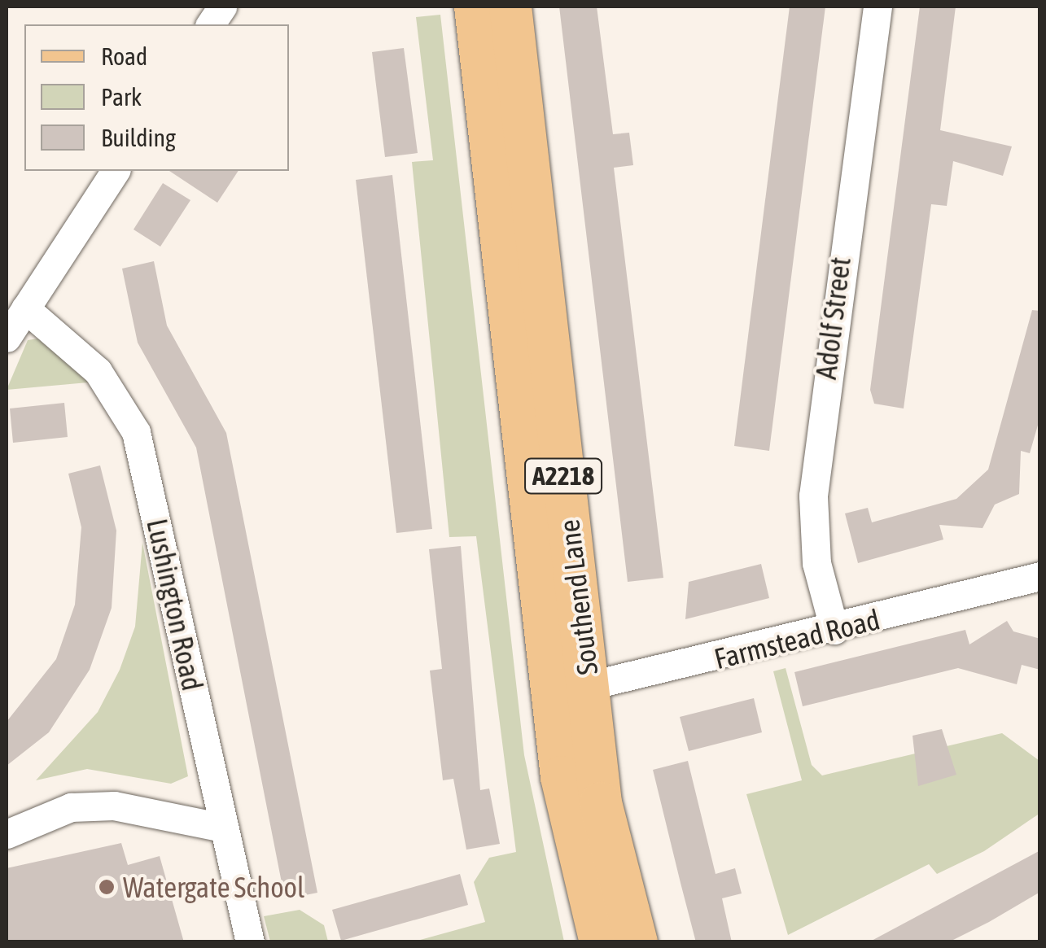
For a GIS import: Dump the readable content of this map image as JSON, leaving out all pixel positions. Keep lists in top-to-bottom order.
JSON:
{
  "streets": {
    "main road": ["A2218", "Southend Lane"],
    "street": ["Adolf Street", "Lushington Road", "Farmstead Road"]
  },
  "crossings": [
    ["Adolf Street", "Farmstead Road"],
    ["Southend Lane", "Farmstead Road"]
  ],
  "places": ["Watergate School"],
  "legend": ["Road", "Park", "Building"]
}
